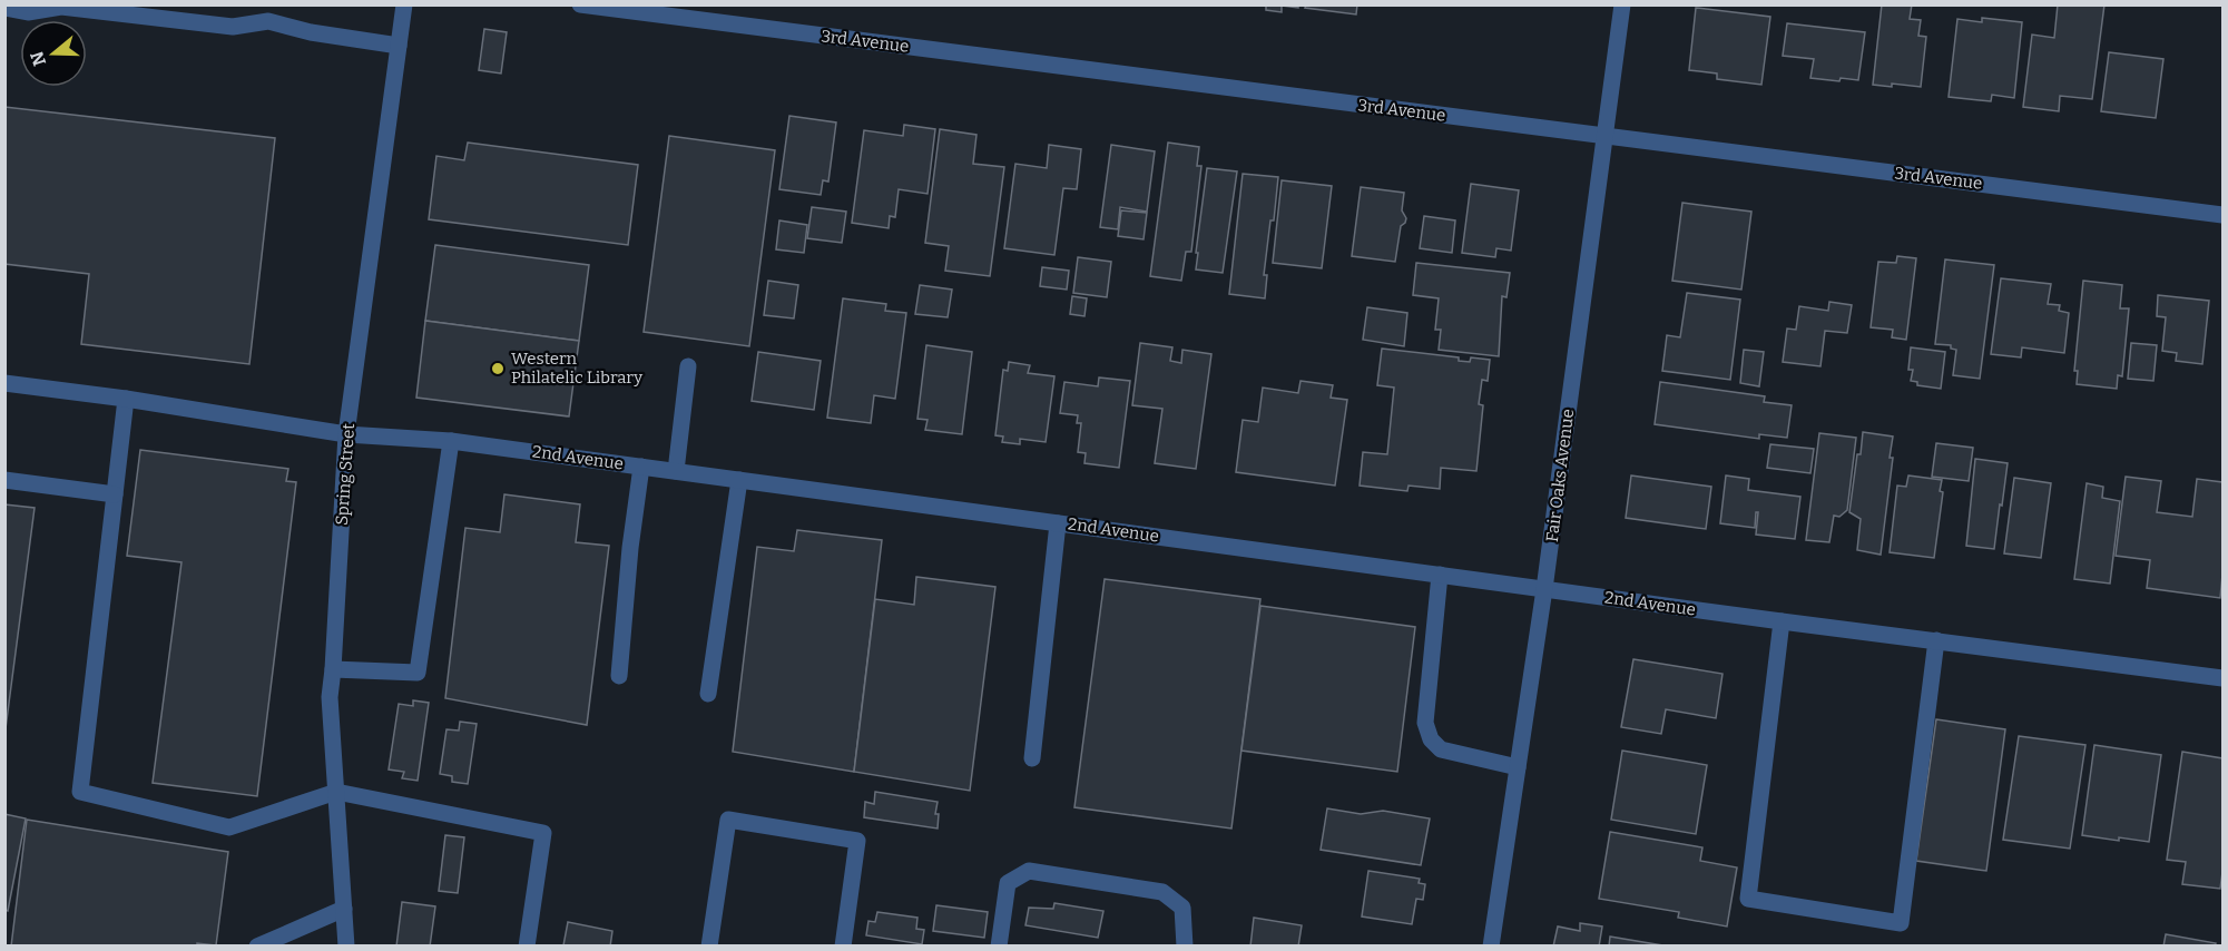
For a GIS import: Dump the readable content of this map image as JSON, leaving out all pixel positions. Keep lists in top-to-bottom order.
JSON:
{
  "streets": {
    "street": [
      "3rd Avenue",
      "2nd Avenue",
      "Spring Street",
      "Fair Oaks Avenue"
    ]
  },
  "crossings": [
    ["3rd Avenue", "Fair Oaks Avenue"],
    ["2nd Avenue", "Spring Street"],
    ["2nd Avenue", "Fair Oaks Avenue"]
  ],
  "places": ["Western Philatelic Library"],
  "north": "left"
}
